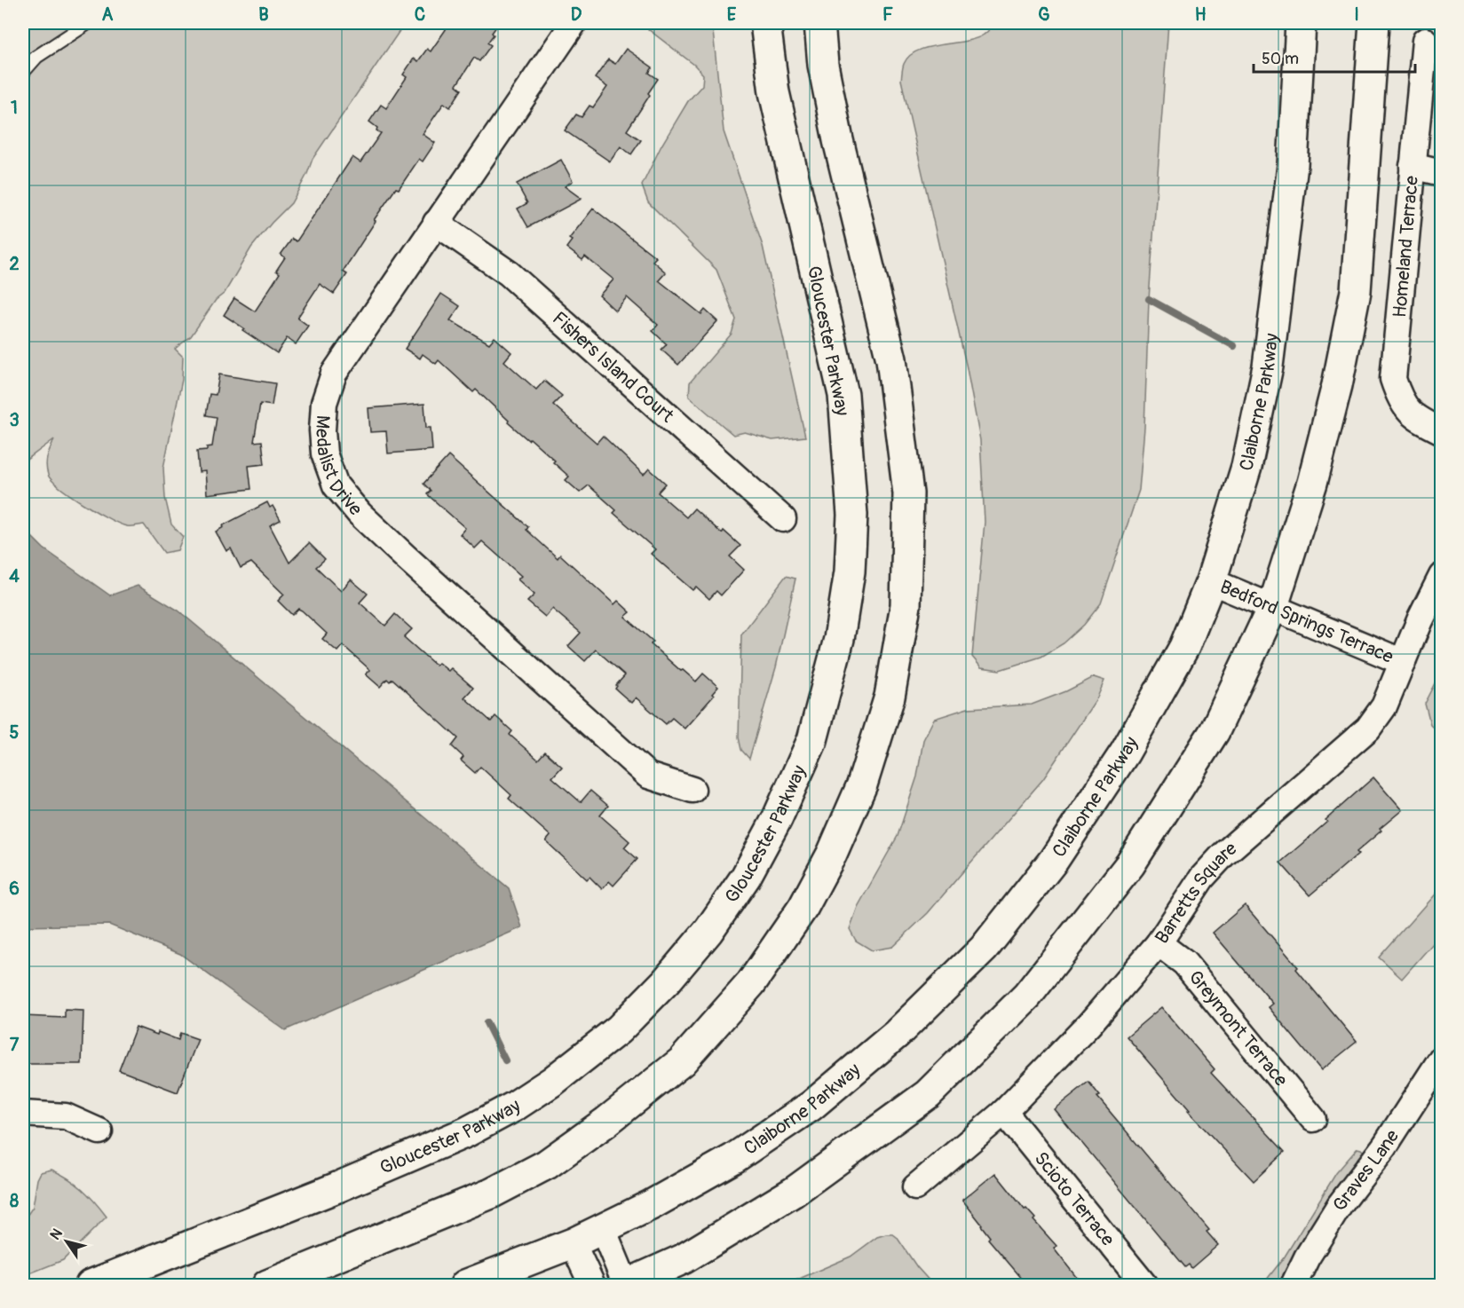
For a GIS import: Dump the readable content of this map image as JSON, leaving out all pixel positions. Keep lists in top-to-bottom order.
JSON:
{
  "streets": {
    "main road": ["Gloucester Parkway", "Claiborne Parkway"],
    "street": [
      "Homeland Terrace",
      "Fishers Island Court",
      "Medalist Drive",
      "Bedford Springs Terrace",
      "Barretts Square",
      "Greymont Terrace",
      "Graves Lane",
      "Scioto Terrace"
    ]
  },
  "crossings": [
    ["Fishers Island Court", "Medalist Drive"],
    ["Claiborne Parkway", "Bedford Springs Terrace"],
    ["Bedford Springs Terrace", "Barretts Square"],
    ["Barretts Square", "Greymont Terrace"],
    ["Barretts Square", "Scioto Terrace"]
  ],
  "scale_bar": "50 m",
  "north": "top left",
  "grid": {
    "columns": [
      "A",
      "B",
      "C",
      "D",
      "E",
      "F",
      "G",
      "H",
      "I"
    ],
    "rows": [
      "1",
      "2",
      "3",
      "4",
      "5",
      "6",
      "7",
      "8"
    ]
  }
}
